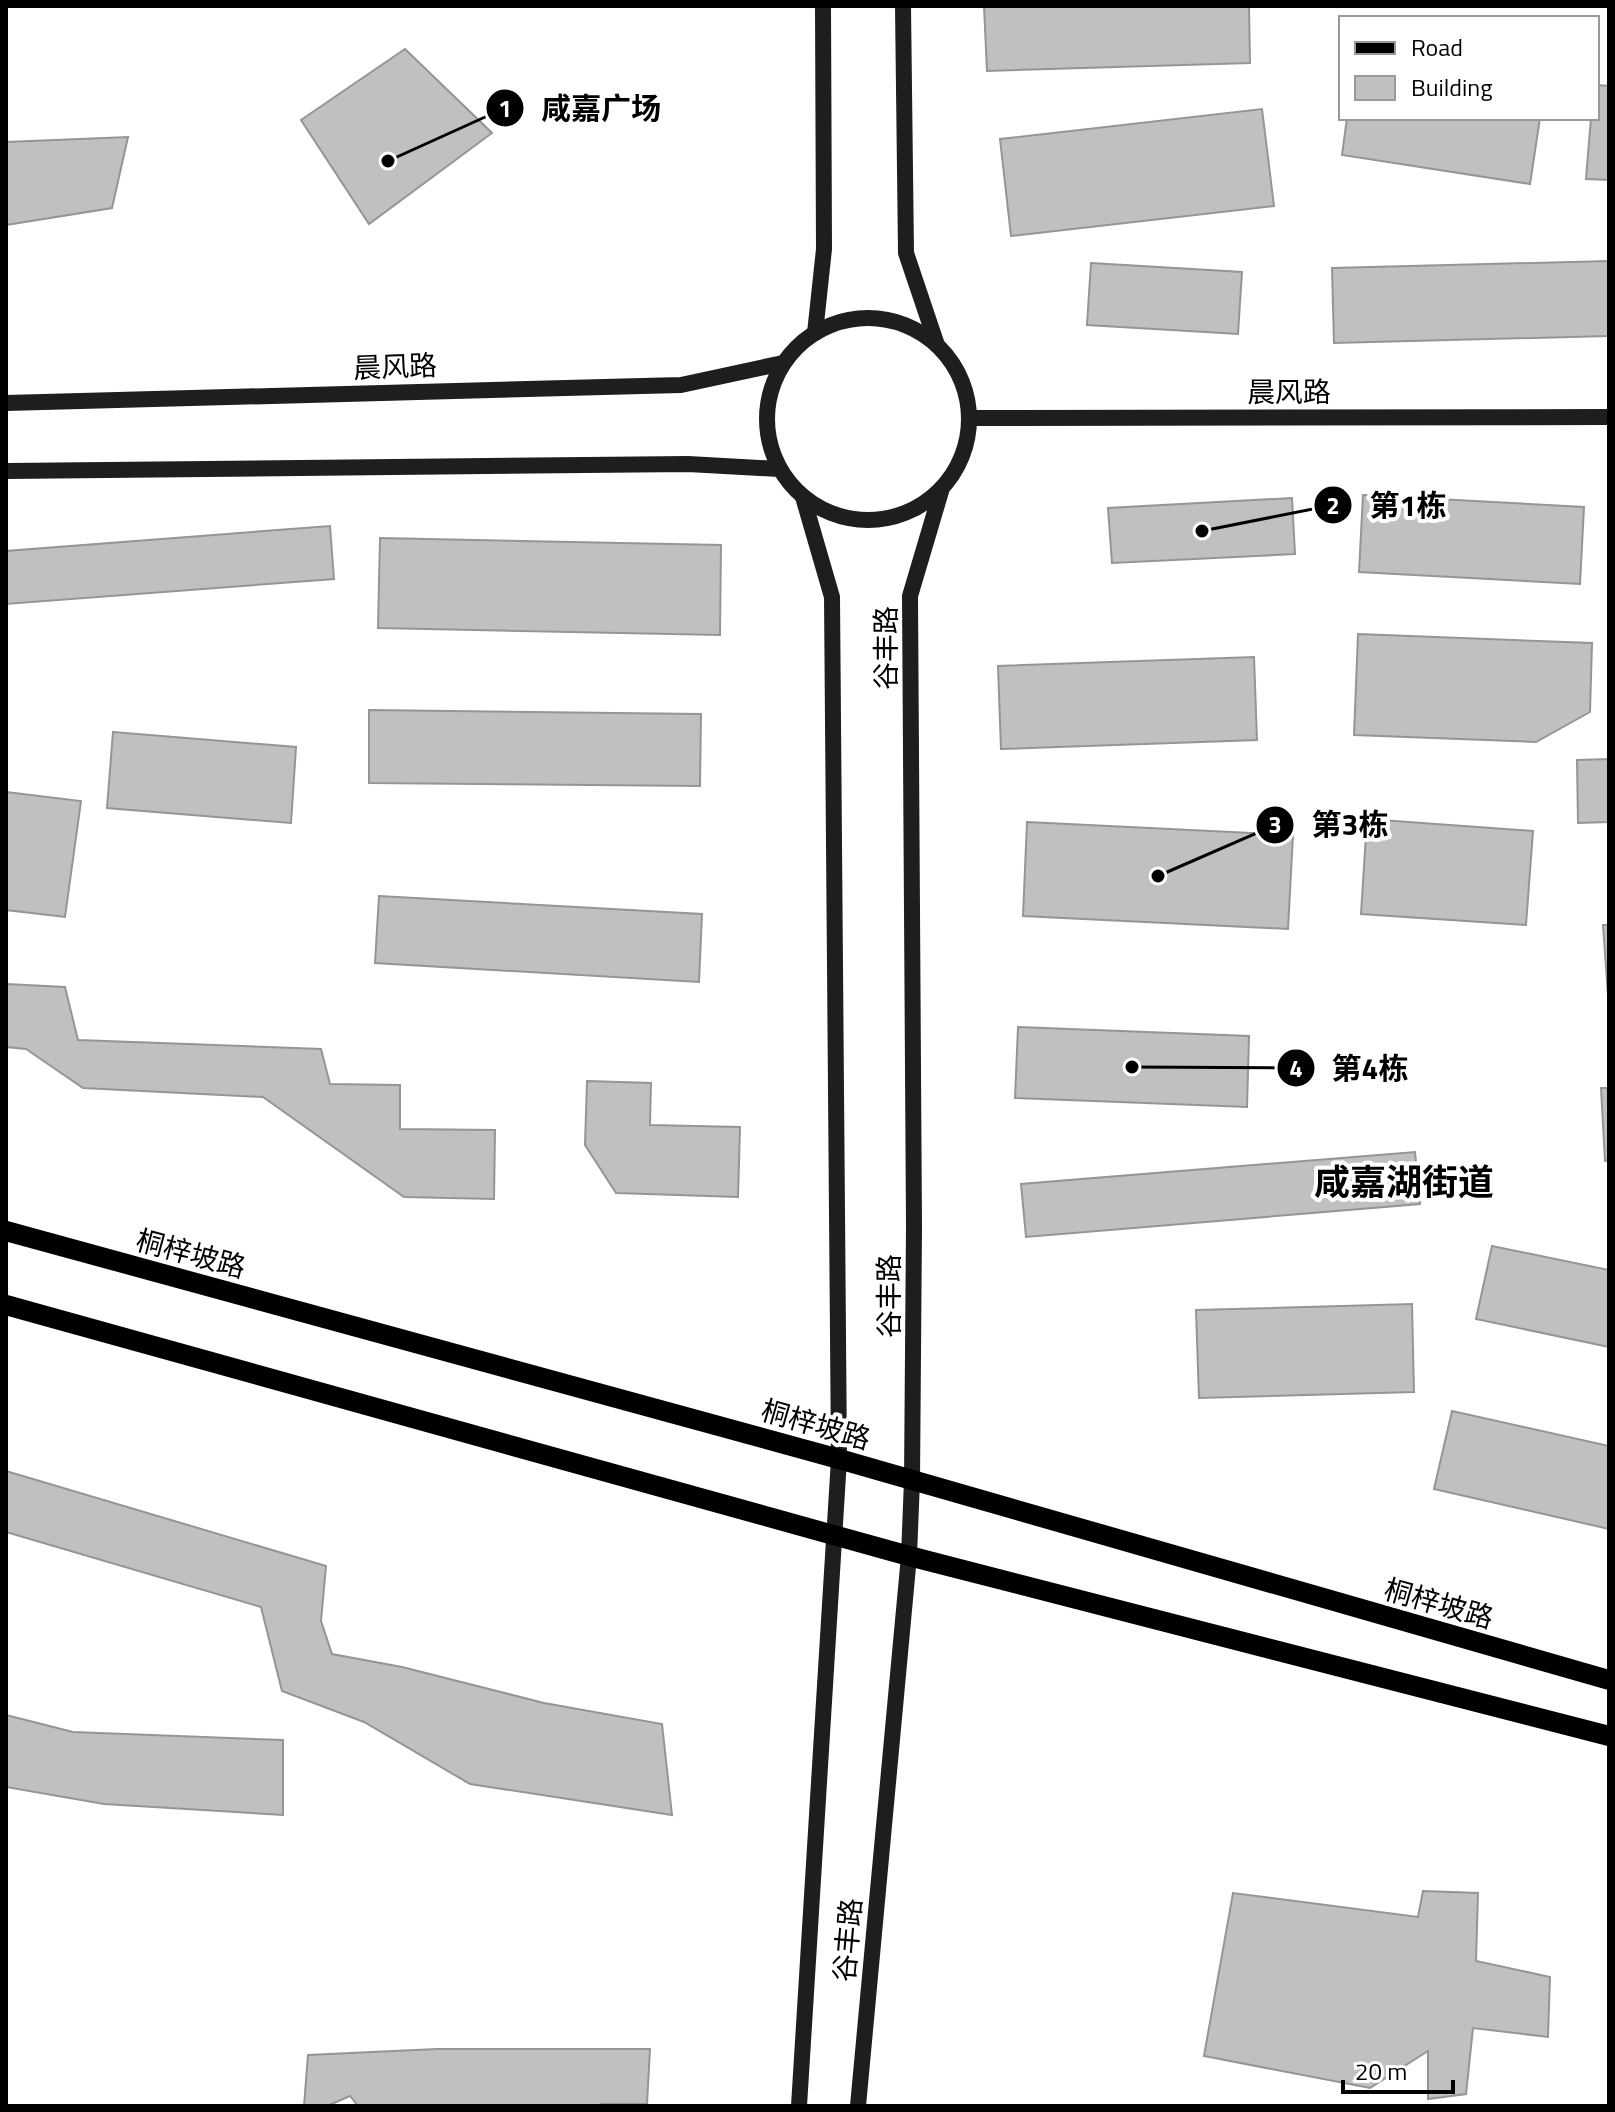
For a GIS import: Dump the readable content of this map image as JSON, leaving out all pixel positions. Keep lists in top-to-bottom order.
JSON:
{
  "streets": {
    "main road": ["桐梓坡路"],
    "street": ["晨风路", "谷丰路"]
  },
  "crossings": [
    ["晨风路", "谷丰路"],
    ["谷丰路", "桐梓坡路"]
  ],
  "districts": ["咸嘉湖街道"],
  "places": [
    "咸嘉广场",
    "第1栋",
    "第3栋",
    "第4栋"
  ],
  "legend": ["Road", "Building"],
  "scale_bar": "20 m"
}
